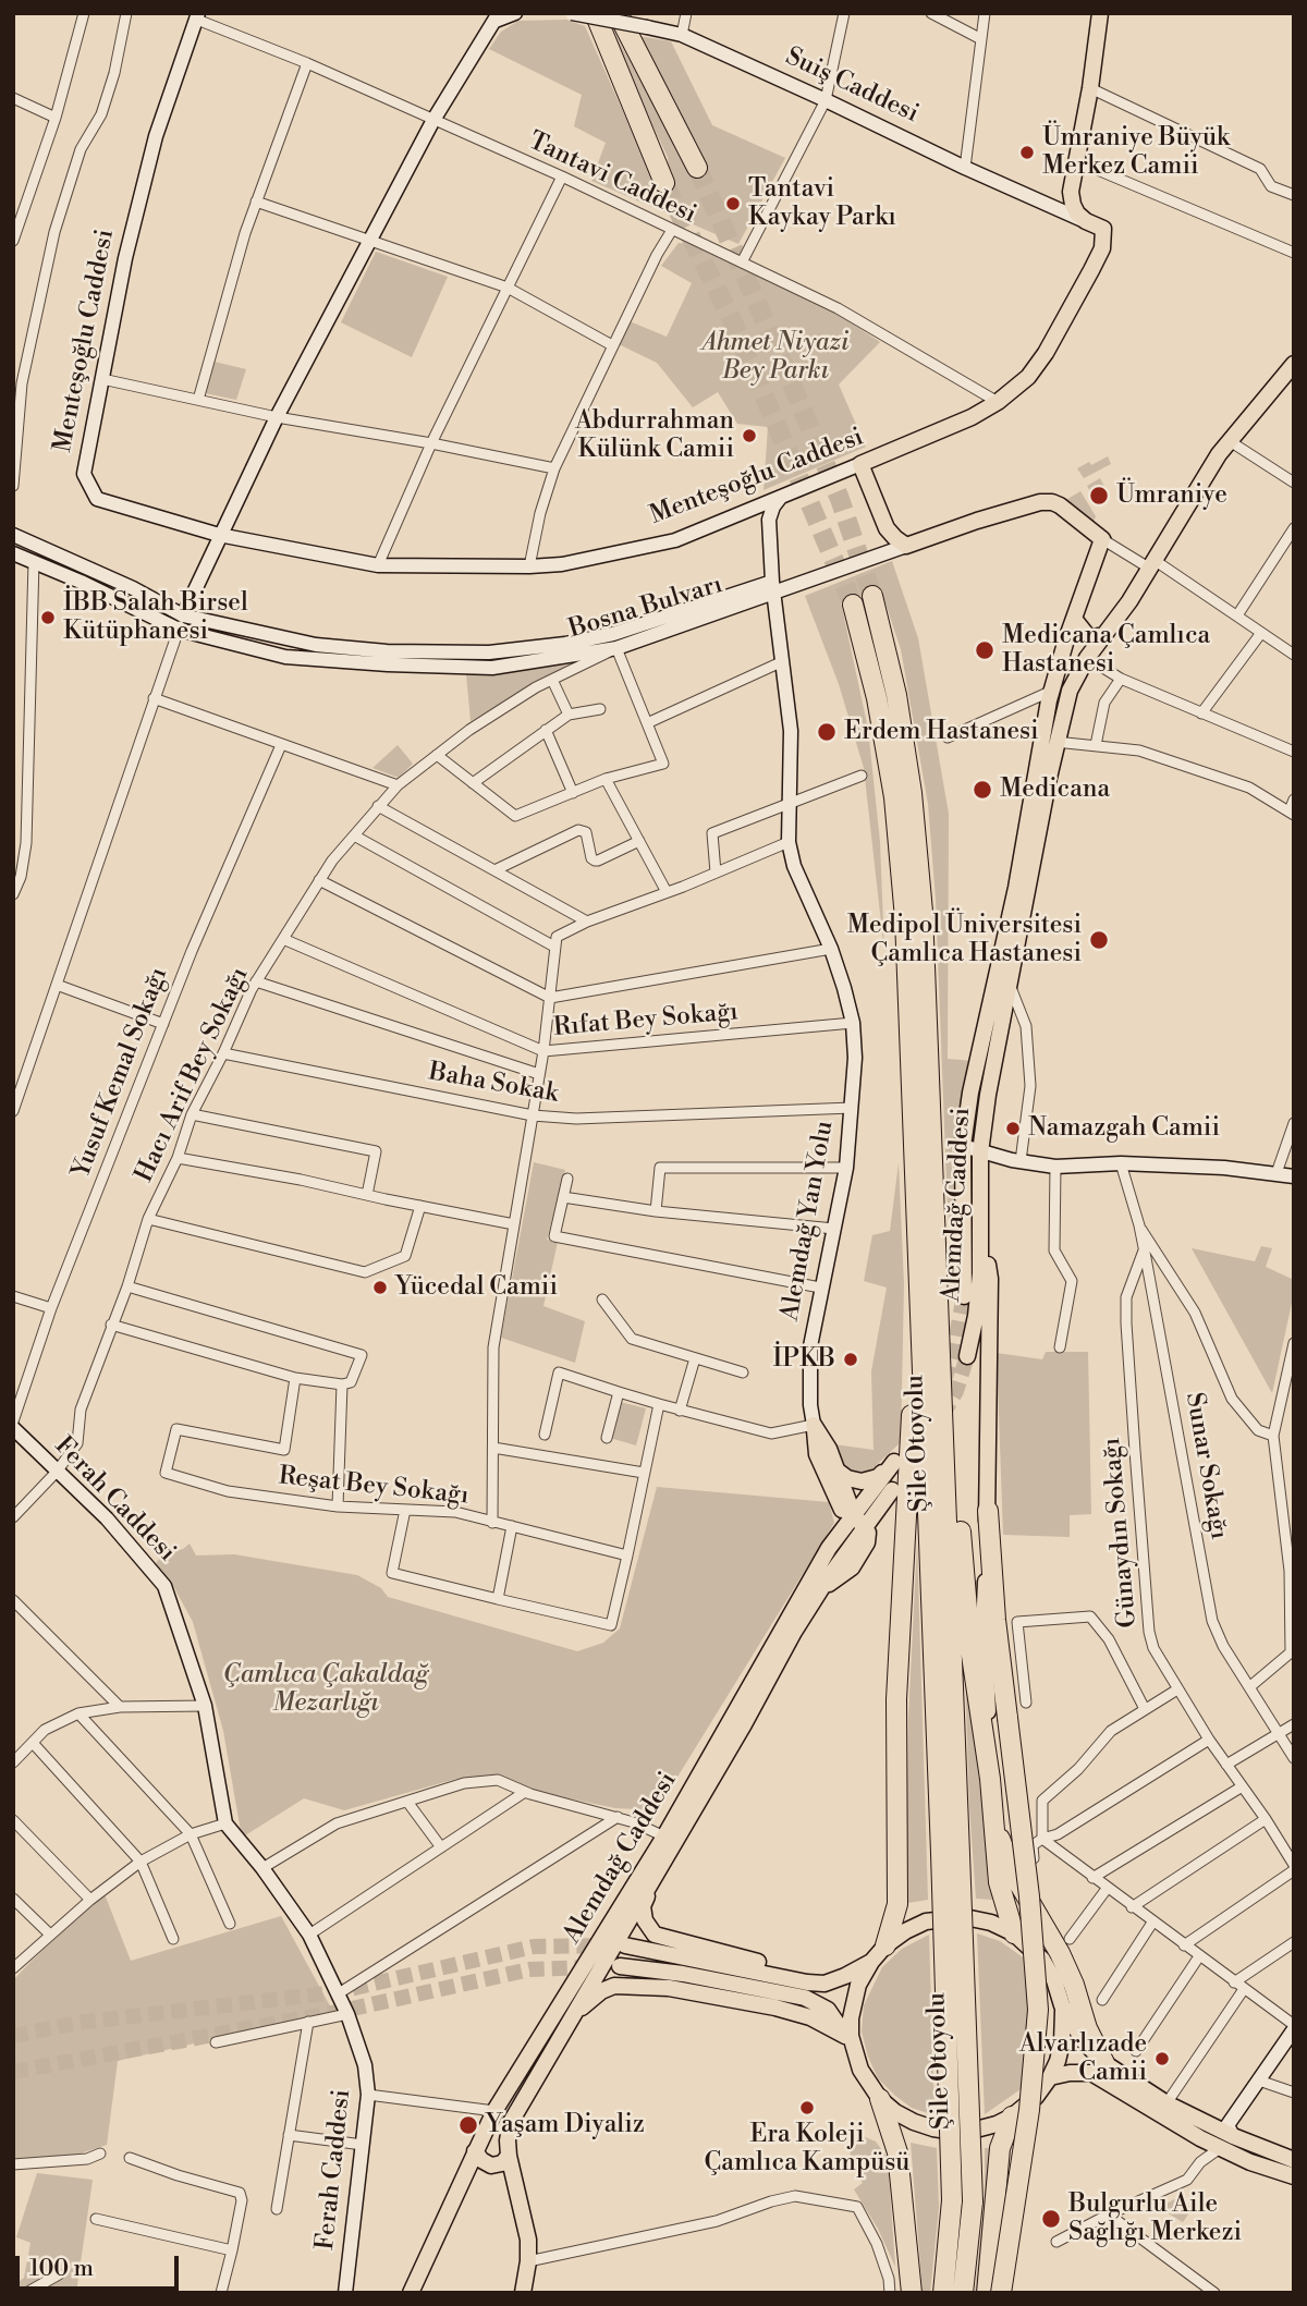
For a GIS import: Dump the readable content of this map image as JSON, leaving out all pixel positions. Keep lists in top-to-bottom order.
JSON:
{
  "streets": {
    "highway": ["Şile Otoyolu"],
    "main road": [
      "Suiş Caddesi",
      "Menteşoğlu Caddesi",
      "Bosna Bulvarı",
      "Alemdağ Caddesi"
    ],
    "street": [
      "Tantavi Caddesi",
      "Rıfat Bey Sokağı",
      "Yusuf Kemal Sokağı",
      "Hacı Arif Bey Sokağı",
      "Baha Sokak",
      "Alemdağ Yan Yolu",
      "Sunar Sokağı",
      "Reşat Bey Sokağı",
      "Ferah Caddesi",
      "Günaydın Sokağı"
    ]
  },
  "crossings": [
    ["Suiş Caddesi", "Menteşoğlu Caddesi"],
    ["Tantavi Caddesi", "Menteşoğlu Caddesi"],
    ["Bosna Bulvarı", "Hacı Arif Bey Sokağı"],
    ["Bosna Bulvarı", "Alemdağ Caddesi"],
    ["Bosna Bulvarı", "Alemdağ Yan Yolu"],
    ["Rıfat Bey Sokağı", "Hacı Arif Bey Sokağı"],
    ["Rıfat Bey Sokağı", "Alemdağ Yan Yolu"],
    ["Hacı Arif Bey Sokağı", "Baha Sokak"],
    ["Hacı Arif Bey Sokağı", "Ferah Caddesi"],
    ["Baha Sokak", "Alemdağ Yan Yolu"],
    ["Sunar Sokağı", "Günaydın Sokağı"]
  ],
  "parks": ["Ahmet Niyazi Bey Parkı", "Çamlıca Çakaldağ Mezarlığı"],
  "places": [
    "Ümraniye Büyük Merkez Camii",
    "Tantavi Kaykay Parkı",
    "Abdurrahman Külünk Camii",
    "Ümraniye",
    "İBB Salah Birsel Kütüphanesi",
    "Medicana Çamlıca Hastanesi",
    "Erdem Hastanesi",
    "Medicana",
    "Medipol Üniversitesi Çamlıca Hastanesi",
    "Namazgah Camii",
    "Yücedal Camii",
    "İPKB",
    "Alvarlızade Camii",
    "Era Koleji Çamlıca Kampüsü",
    "Yaşam Diyaliz",
    "Bulgurlu Aile Sağlığı Merkezi"
  ],
  "scale_bar": "100 m"
}
